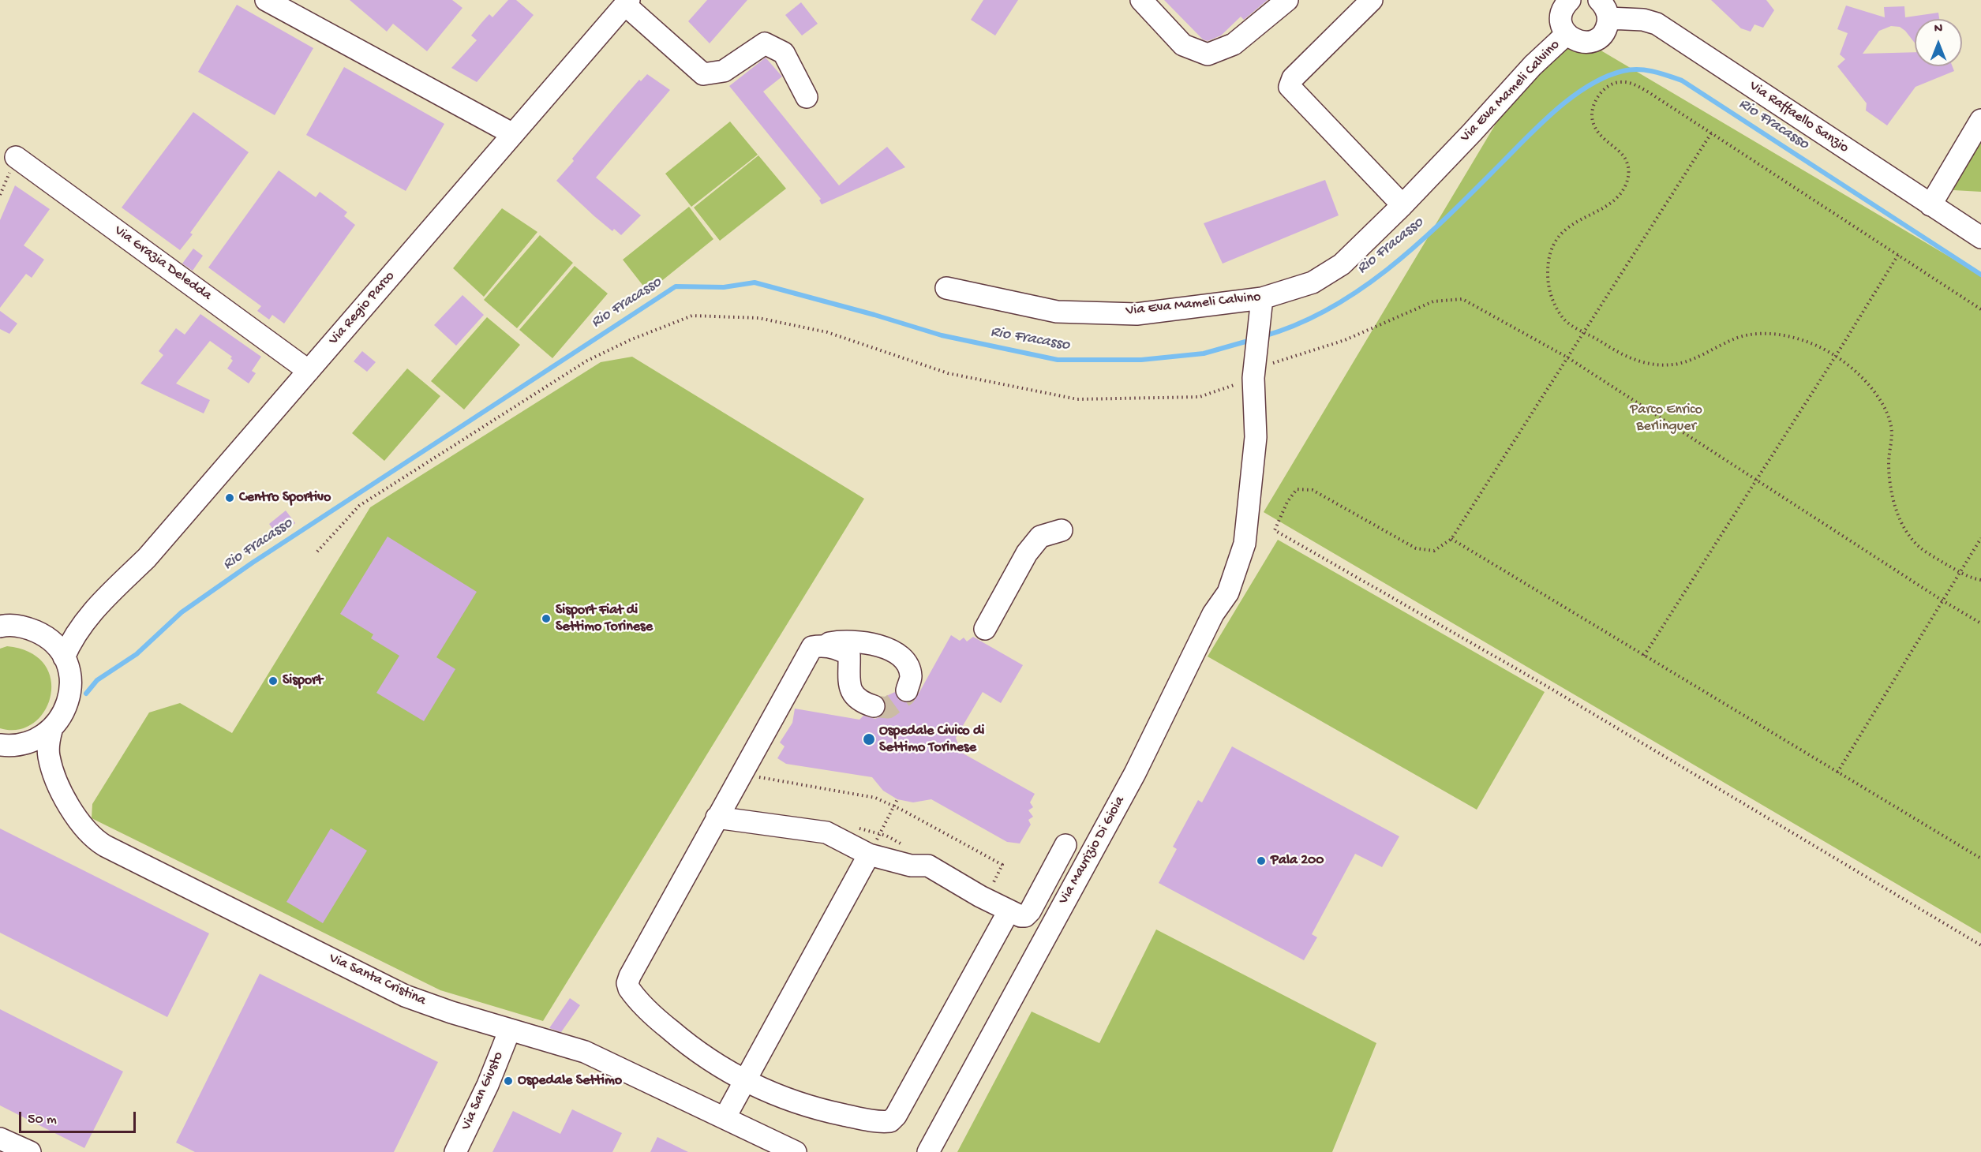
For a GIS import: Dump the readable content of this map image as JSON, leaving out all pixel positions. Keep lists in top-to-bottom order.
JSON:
{
  "streets": {
    "street": [
      "Via Eva Mameli Calvino",
      "Via Raffaello Sanzio",
      "Via Grazia Deledda",
      "Via Regio Parco",
      "Via Maurizio Di Gioia",
      "Via Santa Cristina",
      "Via San Giusto"
    ]
  },
  "crossings": [
    ["Via Eva Mameli Calvino", "Via Maurizio Di Gioia"],
    ["Via Grazia Deledda", "Via Regio Parco"],
    ["Via Santa Cristina", "Via San Giusto"]
  ],
  "water": ["Rio Fracasso"],
  "parks": ["Parco Enrico Berlinguer"],
  "places": [
    "Centro Sportivo",
    "Sisport Fiat di Settimo Torinese",
    "Sisport",
    "Ospedale Civico di Settimo Torinese",
    "Pala 200",
    "Ospedale Settimo"
  ],
  "scale_bar": "50 m",
  "north": "top"
}
